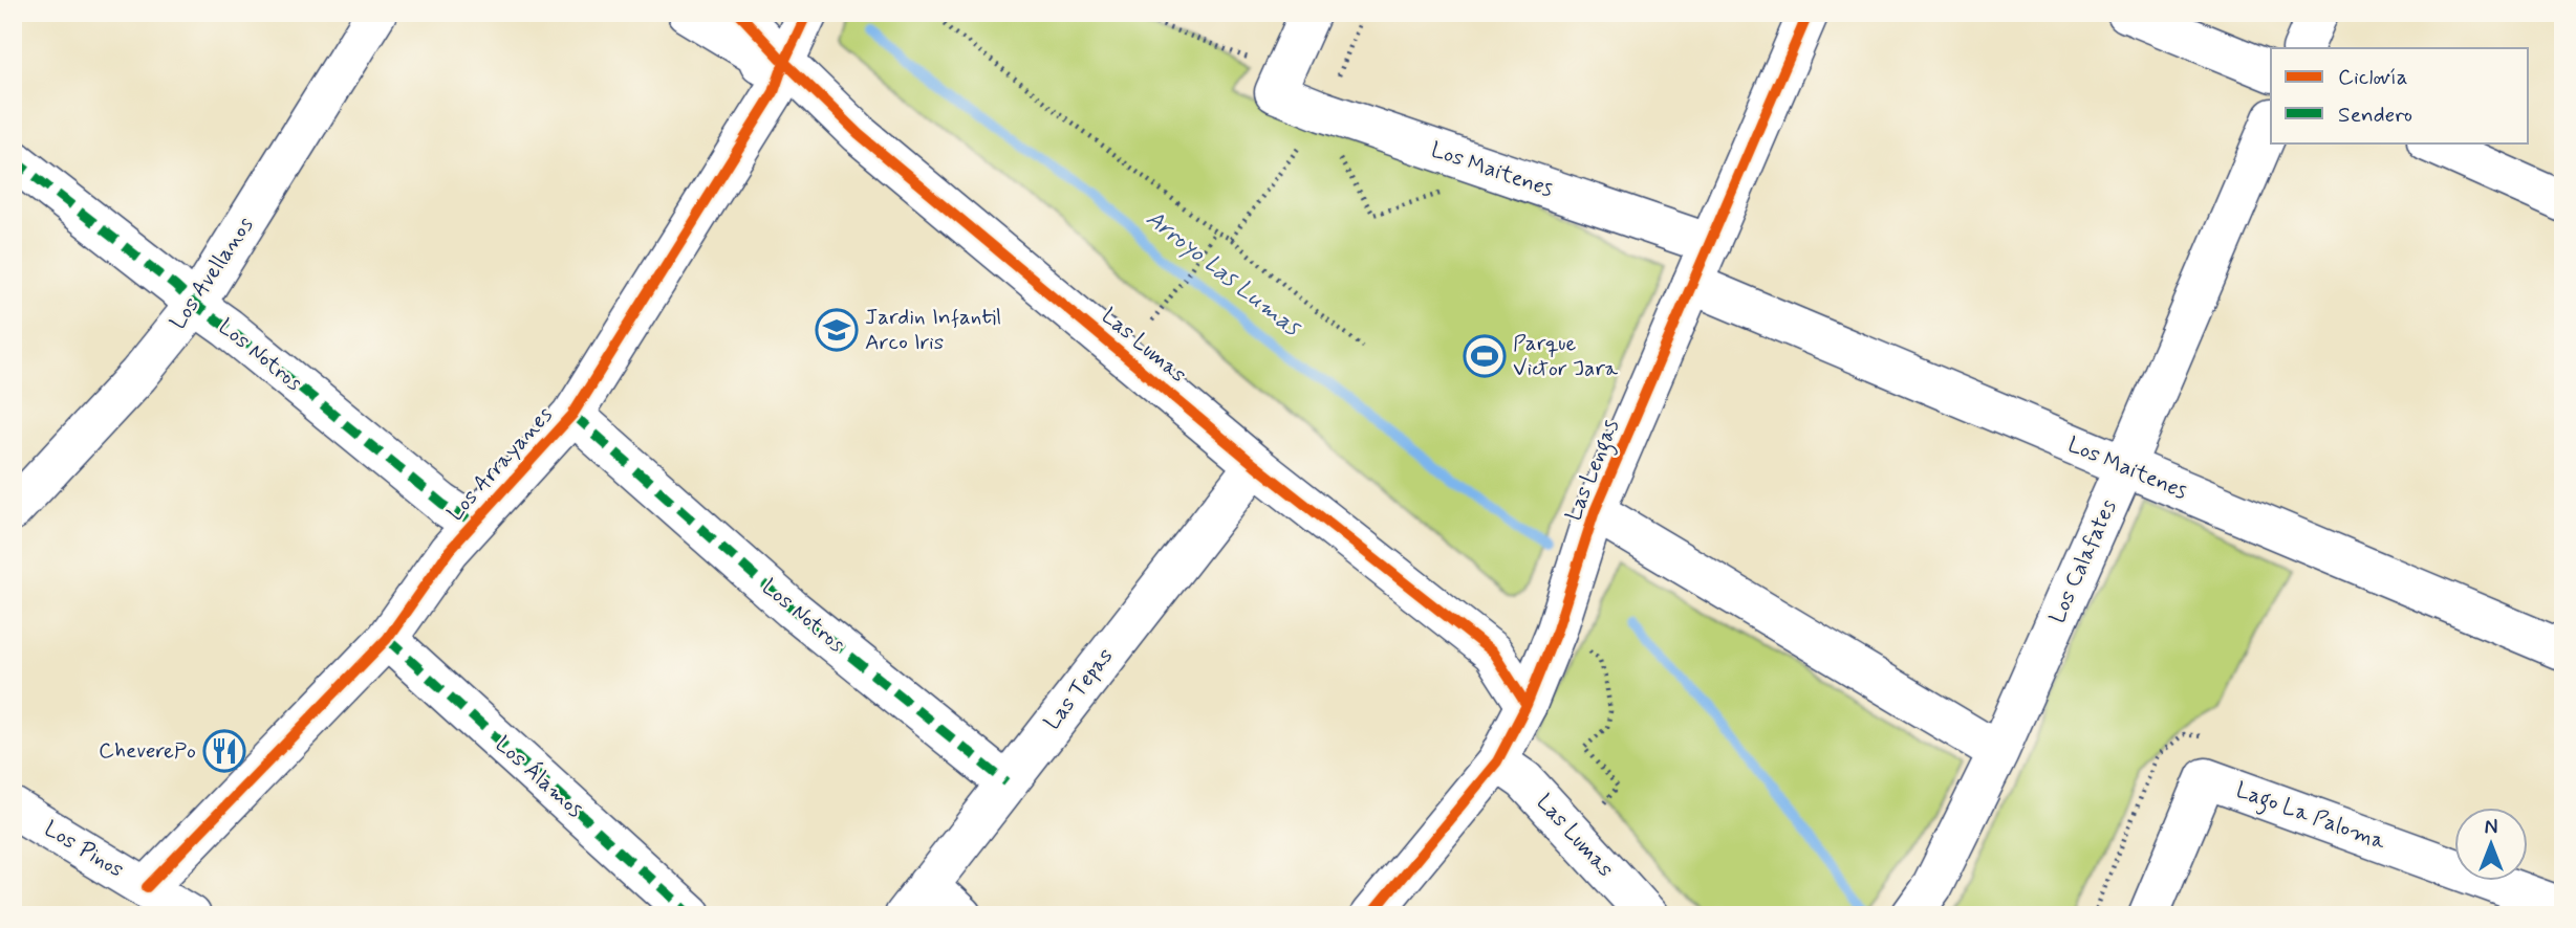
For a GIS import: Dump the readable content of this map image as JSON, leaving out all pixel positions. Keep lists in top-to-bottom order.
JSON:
{
  "streets": {
    "street": [
      "Los Maitenes",
      "Los Avellanos",
      "Las Lumas",
      "Los Notros",
      "Los Arrayanes",
      "Las Lengas",
      "Los Calafates",
      "Las Tepas",
      "Los Álamos",
      "Lago La Paloma",
      "Los Pinos"
    ]
  },
  "crossings": [
    ["Los Maitenes", "Las Lengas"],
    ["Los Maitenes", "Los Calafates"],
    ["Los Avellanos", "Los Notros"],
    ["Las Lumas", "Los Arrayanes"],
    ["Las Lumas", "Las Lengas"],
    ["Las Lumas", "Las Tepas"],
    ["Los Notros", "Los Arrayanes"],
    ["Los Notros", "Las Tepas"],
    ["Los Arrayanes", "Los Álamos"],
    ["Los Arrayanes", "Los Pinos"]
  ],
  "water": ["Arroyo Las Lumas"],
  "places": {
    "school or university": ["Jardin Infantil Arco Iris"],
    "sports": ["Parque Victor Jara"],
    "restaurant": ["CheverePo"]
  },
  "legend": ["Ciclovía", "Sendero"],
  "north": "top"
}
